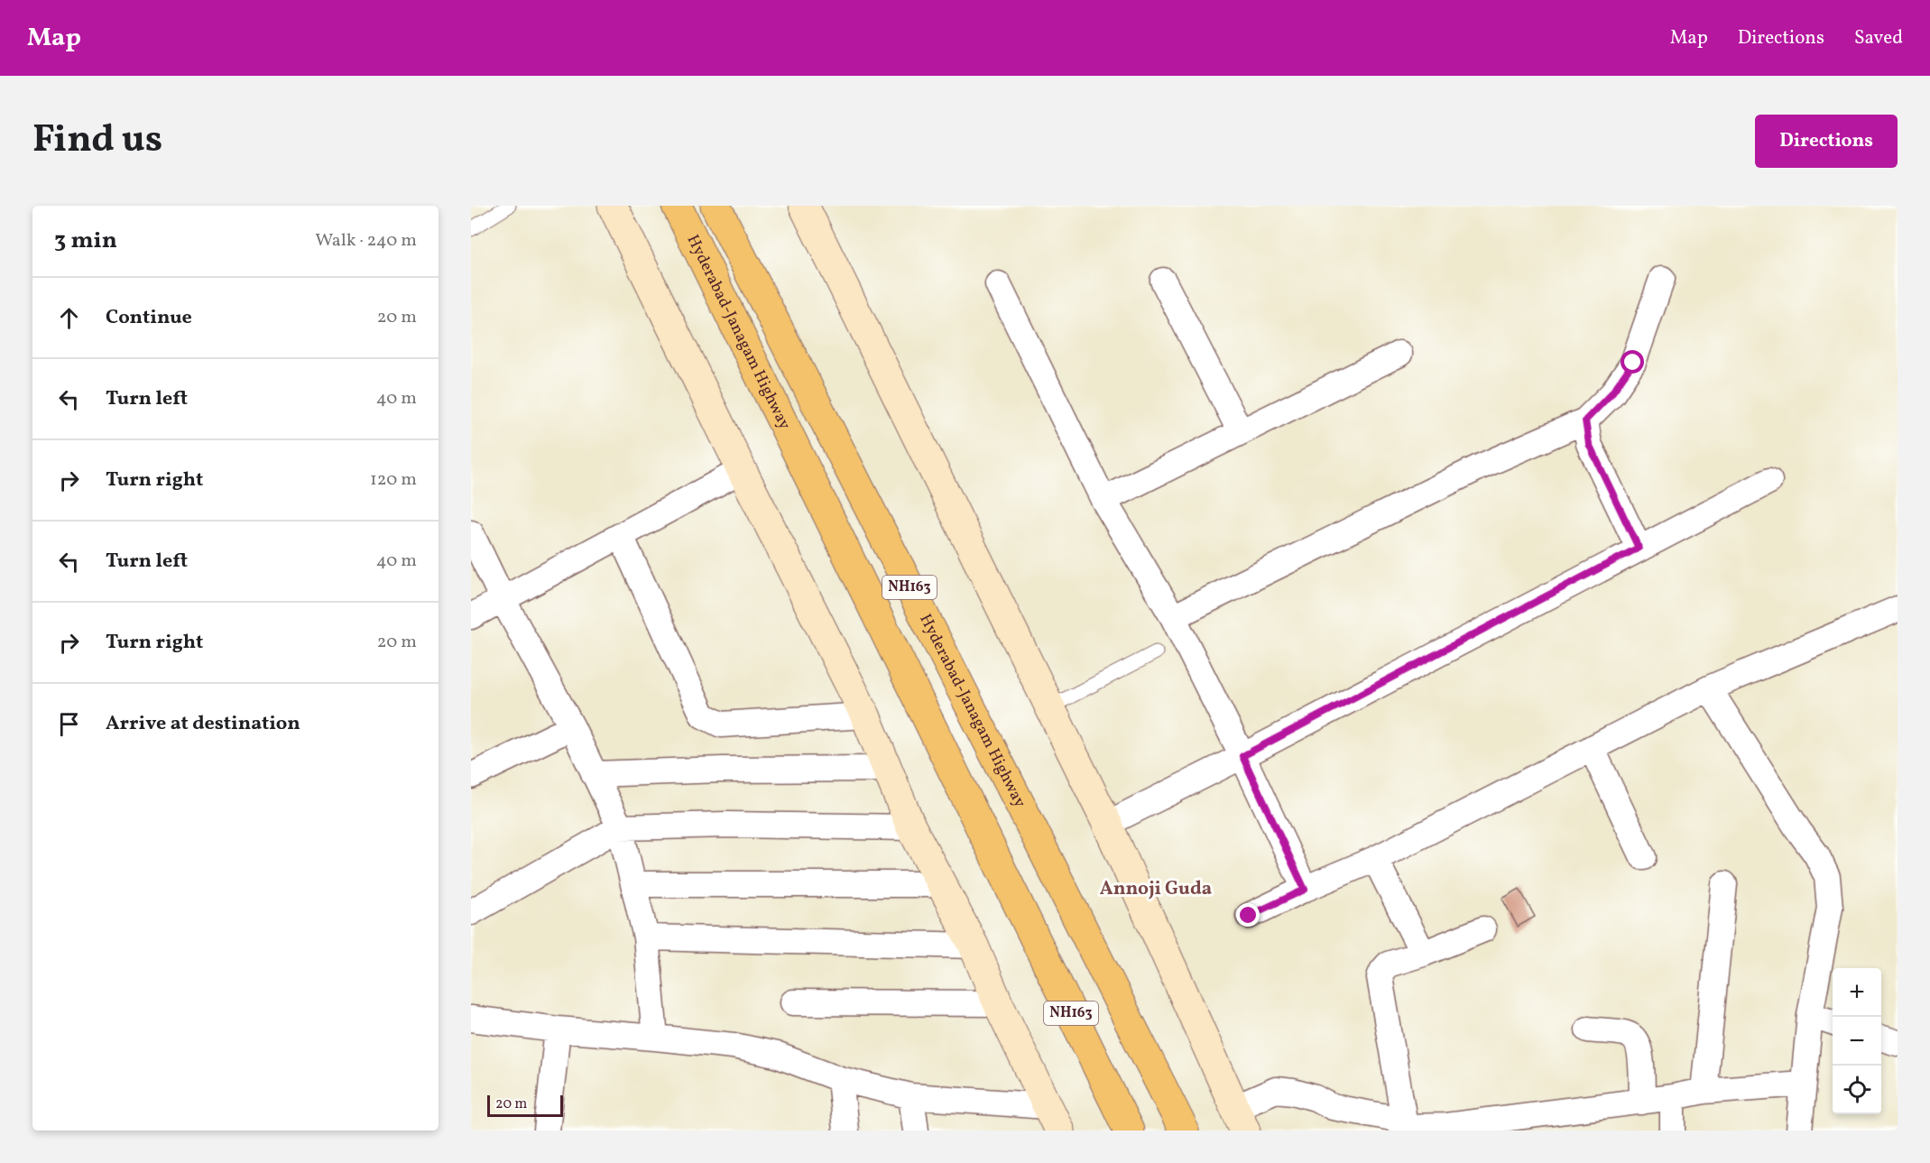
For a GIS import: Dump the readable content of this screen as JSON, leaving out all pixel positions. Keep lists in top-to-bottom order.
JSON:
{
  "streets": {
    "highway": ["Hyderabad-Janagam Highway", "NH163"]
  },
  "districts": ["Annoji Guda"],
  "scale_bar": "20 m",
  "page": {
    "header": "Map",
    "nav": ["Map", "Directions", "Saved"],
    "title": "Find us",
    "buttons": "Directions",
    "heading": ["3 min", "Walk · 240 m"],
    "list": [
      ["Continue", "20 m"],
      ["Turn left", "40 m"],
      ["Turn right", "120 m"],
      ["Turn left", "40 m"],
      ["Turn right", "20 m"],
      "Arrive at destination"
    ],
    "map_buttons": ["+", "−"],
    "scale": "20 m"
  }
}
